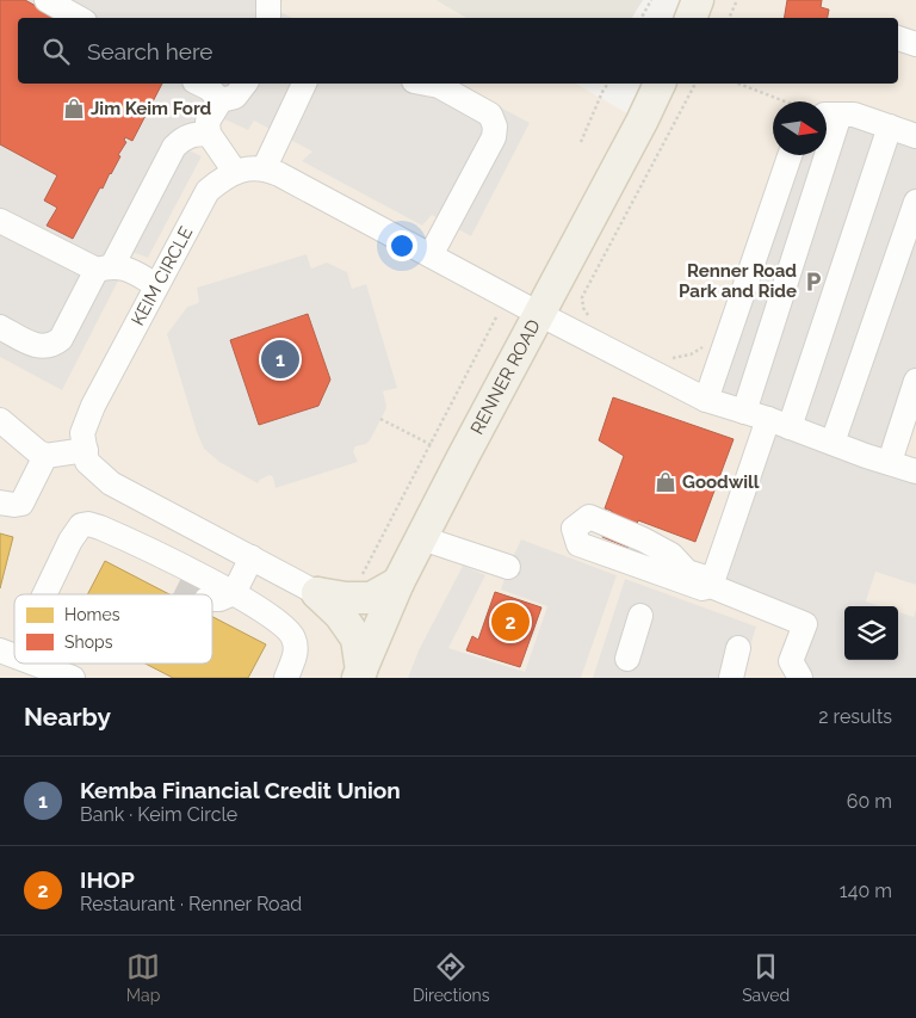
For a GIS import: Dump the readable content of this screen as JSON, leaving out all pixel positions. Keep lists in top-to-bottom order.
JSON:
{
  "streets": {
    "main road": ["RENNER ROAD"],
    "street": ["KEIM CIRCLE"]
  },
  "places": {
    "shop": ["Jim Keim Ford", "Goodwill"],
    "parking": ["Renner Road Park and Ride"]
  },
  "legend": ["Homes", "Shops"],
  "north": "right",
  "page": {
    "search": "Search here",
    "pins": ["1", "2"],
    "heading": ["Nearby", "2 results"],
    "list": [
      {
        "mark": "1",
        "name": "Kemba Financial Credit Union",
        "note": "Bank · Keim Circle",
        "value": "60 m"
      },
      {
        "mark": "2",
        "name": "IHOP",
        "note": "Restaurant · Renner Road",
        "value": "140 m"
      }
    ],
    "nav": ["Map", "Directions", "Saved"]
  }
}
